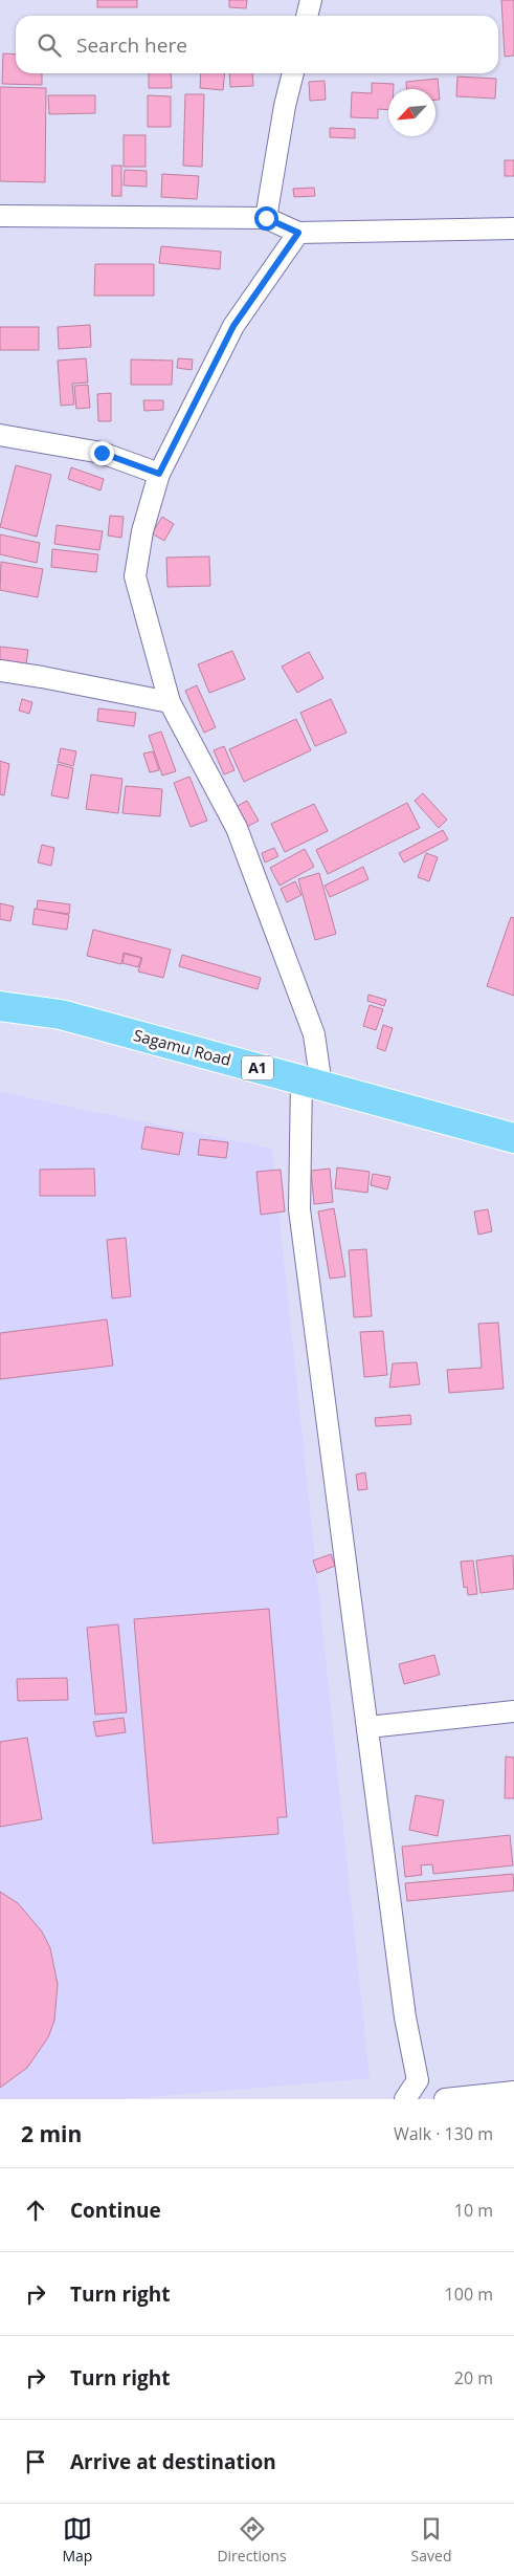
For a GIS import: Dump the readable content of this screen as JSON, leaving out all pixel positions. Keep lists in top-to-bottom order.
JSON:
{
  "streets": {
    "highway": ["Sagamu Road", "A1"]
  },
  "north": "bottom left",
  "page": {
    "search": "Search here",
    "heading": ["2 min", "Walk · 130 m"],
    "list": [
      ["Continue", "10 m"],
      ["Turn right", "100 m"],
      ["Turn right", "20 m"],
      "Arrive at destination"
    ],
    "nav": ["Map", "Directions", "Saved"]
  }
}
